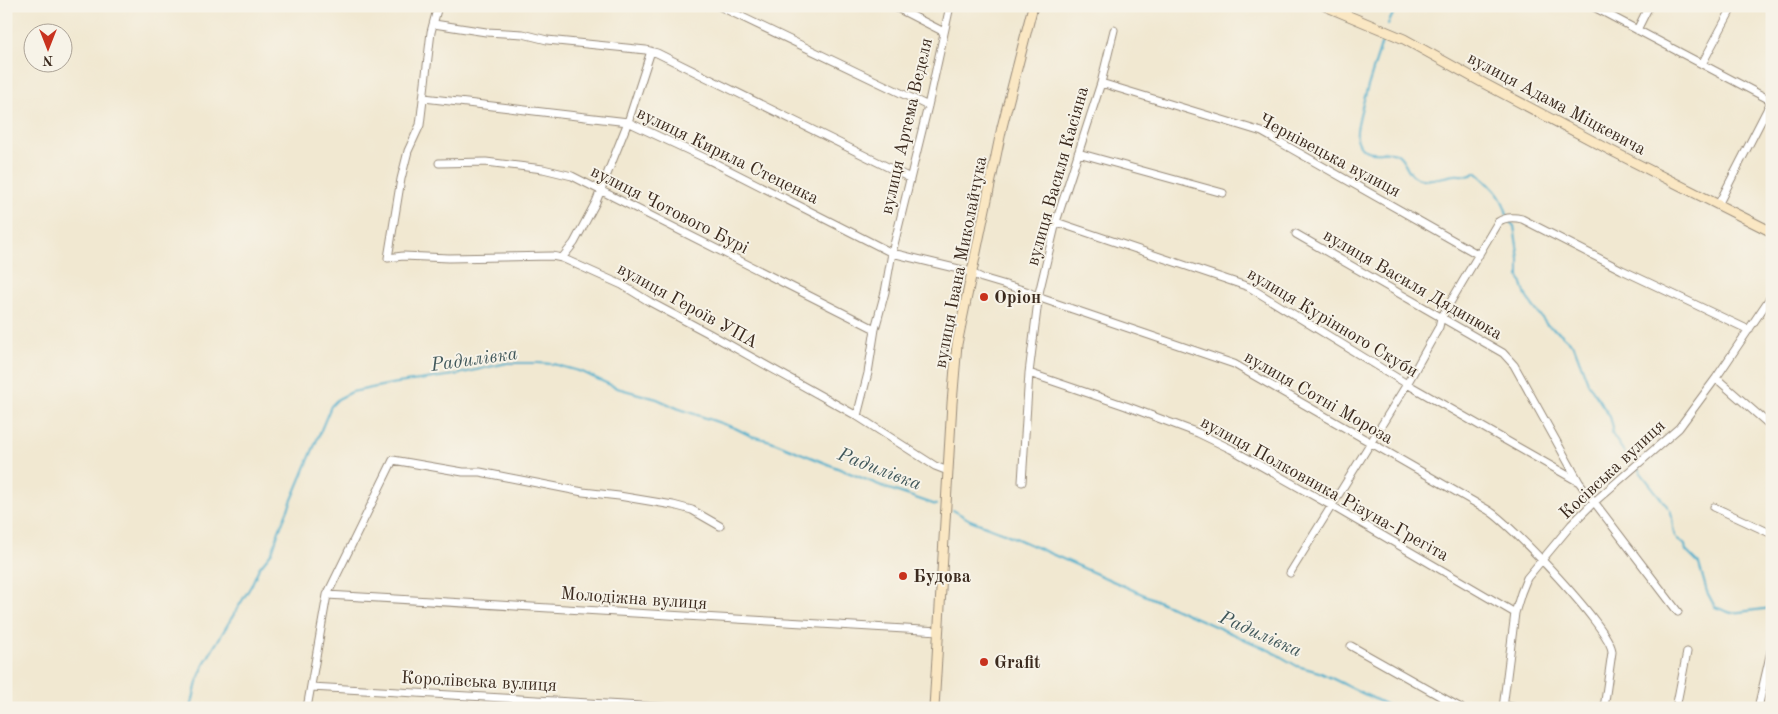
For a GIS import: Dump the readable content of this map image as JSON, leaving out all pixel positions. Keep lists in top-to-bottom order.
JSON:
{
  "streets": {
    "street": [
      "вулиця Адама Міцкевича",
      "вулиця Артема Веделя",
      "вулиця Кирила Стеценка",
      "Чернівецька вулиця",
      "вулиця Василя Касіяна",
      "вулиця Чотового Бурі",
      "вулиця Івана Миколайчука",
      "вулиця Василя Дядинюка",
      "вулиця Героїв УПА",
      "вулиця Курінного Скуби",
      "вулиця Сотні Мороза",
      "Косівська вулиця",
      "вулиця Полковника Різуна-Грегіта",
      "Молодіжна вулиця",
      "Королівська вулиця"
    ]
  },
  "crossings": [
    ["вулиця Артема Веделя", "вулиця Кирила Стеценка"],
    ["вулиця Артема Веделя", "вулиця Чотового Бурі"],
    ["вулиця Артема Веделя", "вулиця Героїв УПА"],
    ["вулиця Артема Веделя", "вулиця Сотні Мороза"],
    ["вулиця Кирила Стеценка", "вулиця Героїв УПА"],
    ["вулиця Кирила Стеценка", "вулиця Сотні Мороза"],
    ["Чернівецька вулиця", "вулиця Василя Касіяна"],
    ["вулиця Василя Касіяна", "вулиця Курінного Скуби"],
    ["вулиця Василя Касіяна", "вулиця Сотні Мороза"],
    ["вулиця Василя Касіяна", "вулиця Полковника Різуна-Грегіта"],
    ["вулиця Івана Миколайчука", "вулиця Героїв УПА"],
    ["вулиця Івана Миколайчука", "вулиця Сотні Мороза"],
    ["вулиця Івана Миколайчука", "Молодіжна вулиця"],
    ["вулиця Василя Дядинюка", "вулиця Курінного Скуби"],
    ["вулиця Василя Дядинюка", "Косівська вулиця"],
    ["вулиця Сотні Мороза", "Косівська вулиця"],
    ["Косівська вулиця", "вулиця Полковника Різуна-Грегіта"]
  ],
  "water": ["Радилівка"],
  "places": ["Оріон", "Будова", "Grafit"],
  "north": "bottom"
}
